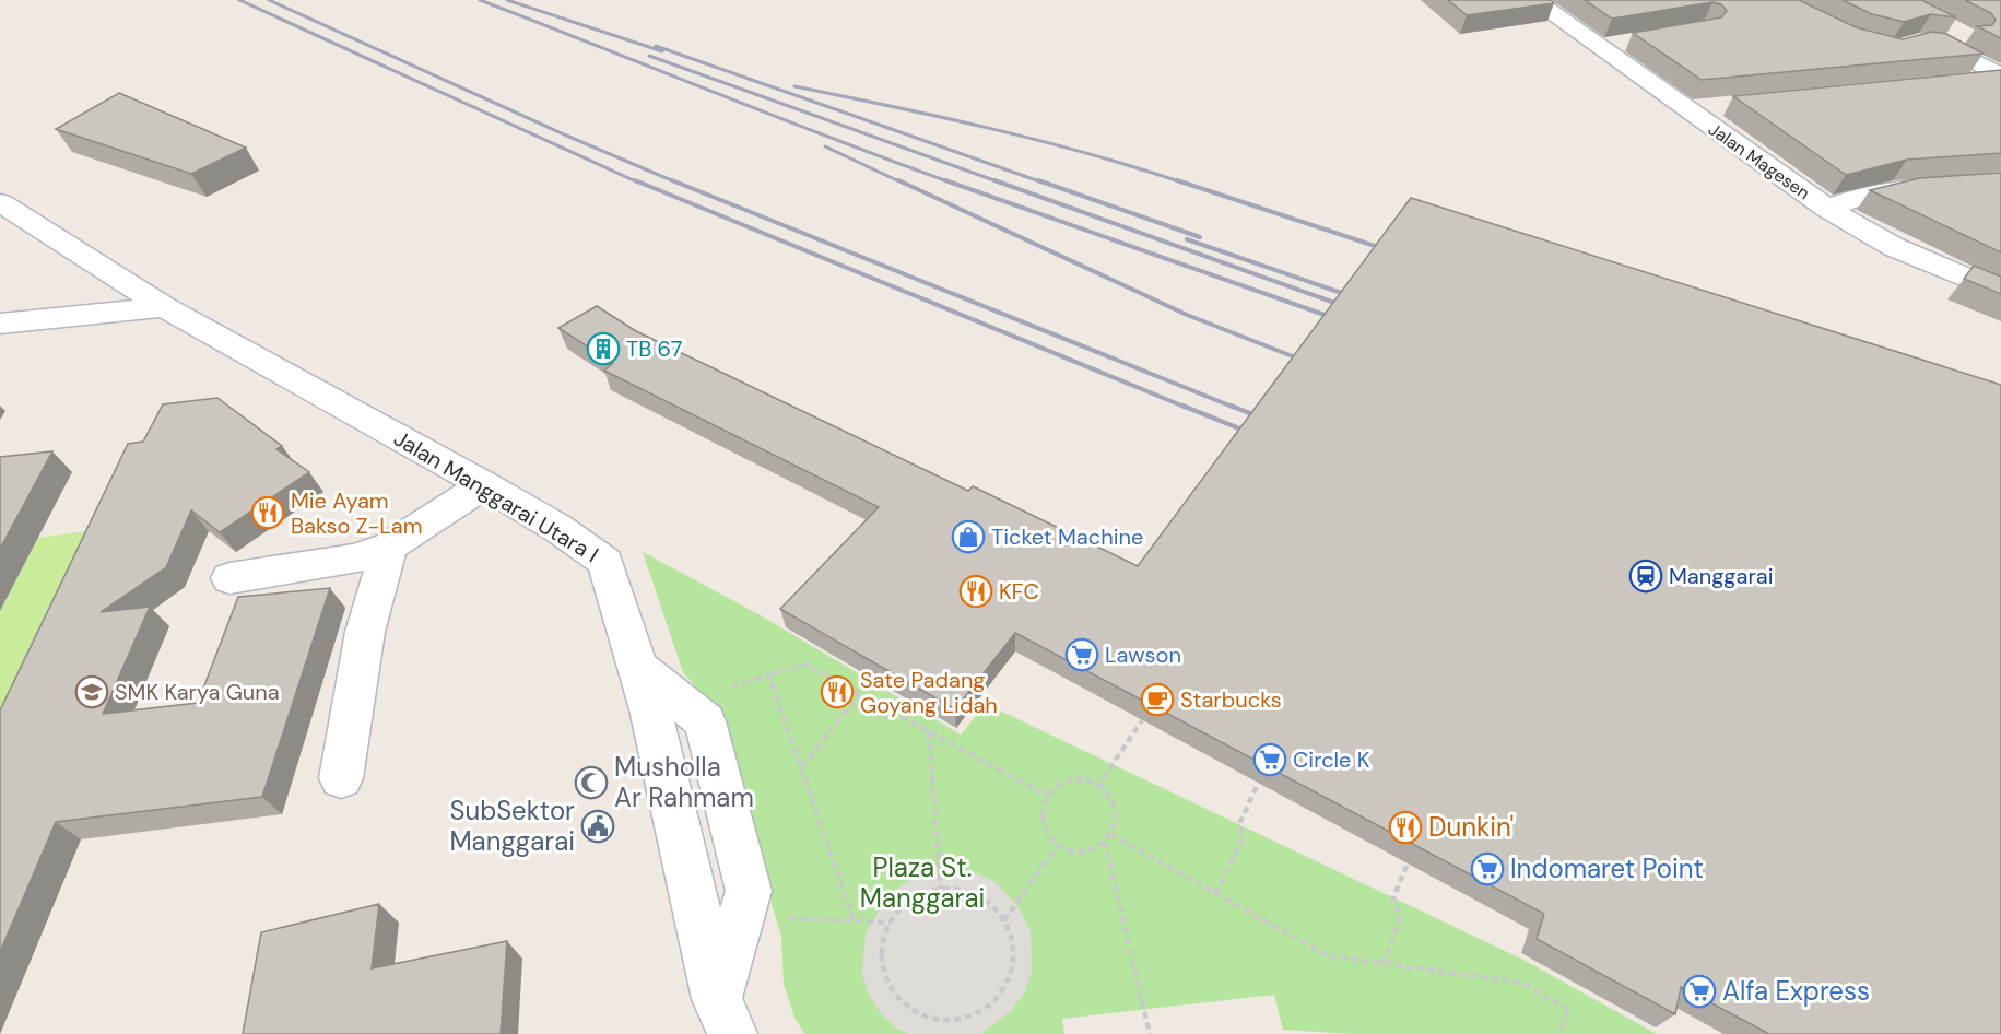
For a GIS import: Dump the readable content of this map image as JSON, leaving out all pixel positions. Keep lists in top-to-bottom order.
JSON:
{
  "streets": {
    "street": ["Jalan Magesen", "Jalan Manggarai Utara I"]
  },
  "parks": ["Plaza St. Manggarai"],
  "places": {
    "building": ["TB 67"],
    "restaurant": [
      "Mie Ayam Bakso Z-Lam",
      "KFC",
      "Sate Padang Goyang Lidah",
      "Dunkin'"
    ],
    "shop": ["Ticket Machine"],
    "station": ["Manggarai"],
    "supermarket": [
      "Lawson",
      "Circle K",
      "Indomaret Point",
      "Alfa Express"
    ],
    "school or university": ["SMK Karya Guna"],
    "cafe": ["Starbucks"],
    "mosque": ["Musholla Ar Rahmam"],
    "public building": ["SubSektor Manggarai"]
  }
}
